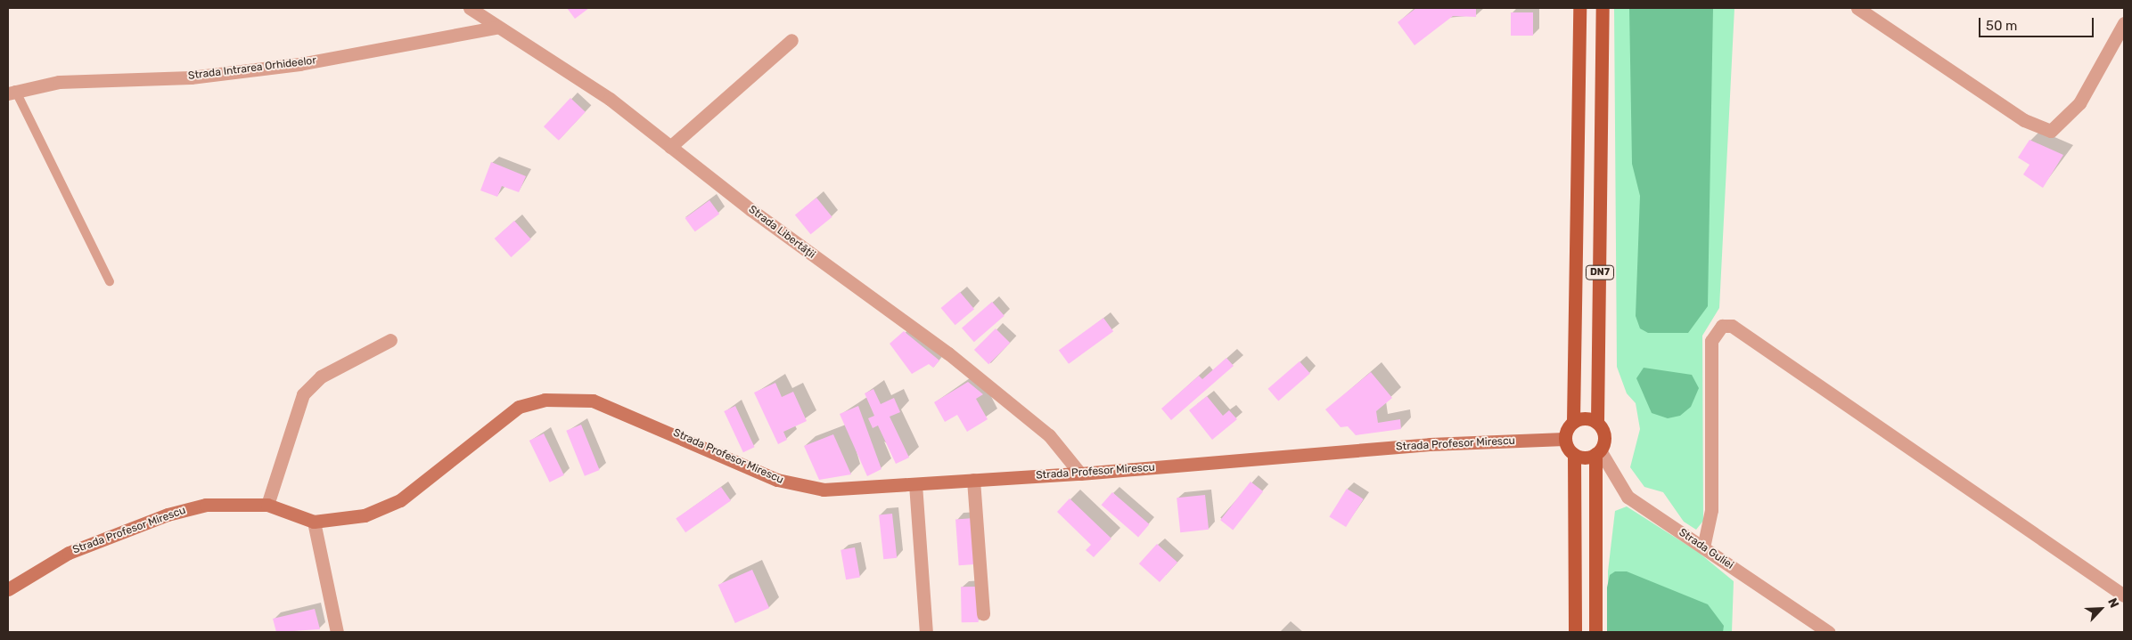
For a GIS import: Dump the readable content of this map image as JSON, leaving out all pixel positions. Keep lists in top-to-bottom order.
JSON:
{
  "streets": {
    "main road": ["DN7"],
    "street": [
      "Strada Intrarea Orhideelor",
      "Strada Libertății",
      "Strada Profesor Mirescu",
      "Strada Guliei"
    ]
  },
  "crossings": [
    ["Strada Intrarea Orhideelor", "Strada Libertății"],
    ["Strada Libertății", "Strada Profesor Mirescu"],
    ["DN7", "Strada Profesor Mirescu"],
    ["DN7", "Strada Guliei"],
    ["Strada Profesor Mirescu", "Strada Guliei"]
  ],
  "scale_bar": "50 m",
  "north": "top right"
}
